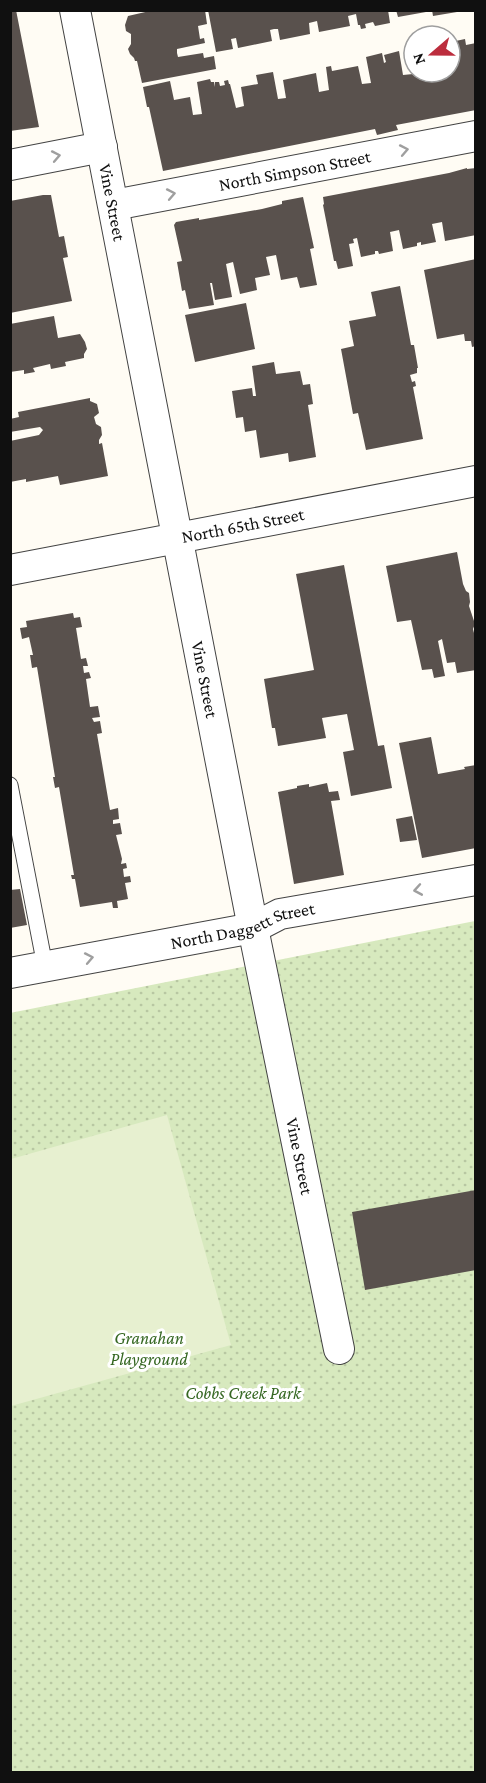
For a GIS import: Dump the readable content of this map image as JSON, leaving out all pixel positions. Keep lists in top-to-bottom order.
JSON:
{
  "streets": {
    "street": [
      "North Simpson Street",
      "Vine Street",
      "North 65th Street",
      "North Daggett Street"
    ]
  },
  "crossings": [
    ["North Simpson Street", "Vine Street"],
    ["Vine Street", "North 65th Street"],
    ["Vine Street", "North Daggett Street"]
  ],
  "one_way": ["North Simpson Street"],
  "parks": ["Granahan Playground", "Cobbs Creek Park"],
  "north": "left"
}
